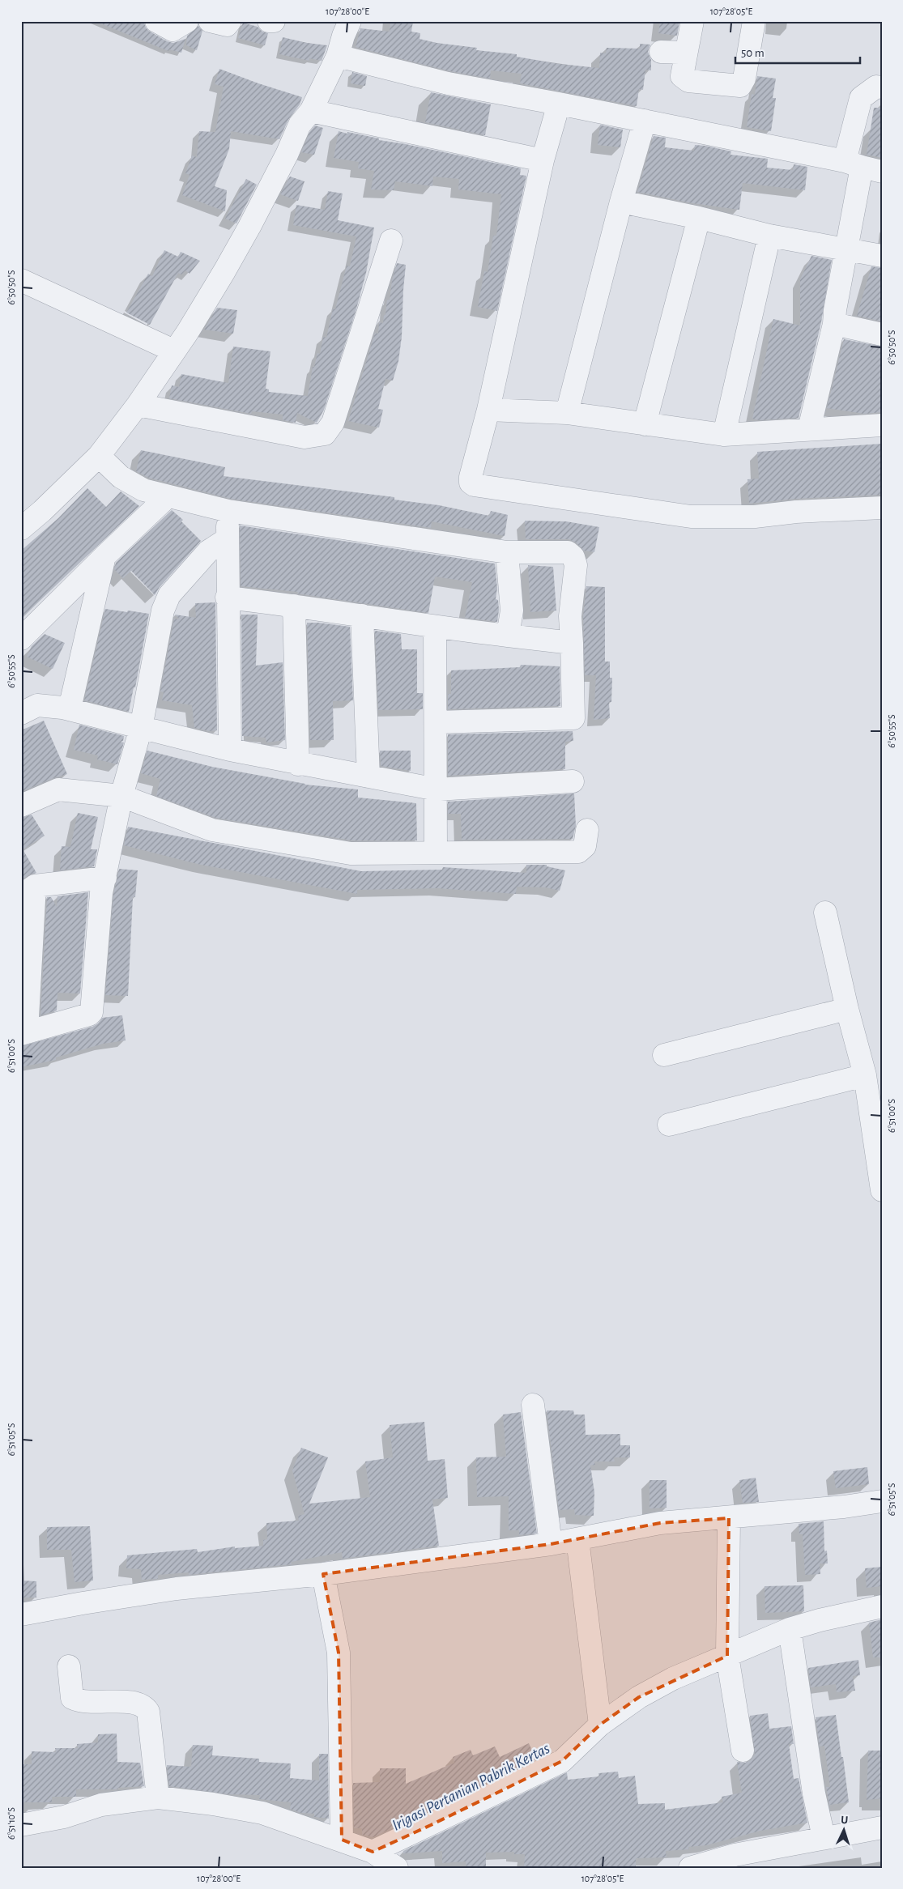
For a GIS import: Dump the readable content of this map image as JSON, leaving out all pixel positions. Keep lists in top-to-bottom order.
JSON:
{
  "water": ["Irigasi Pertanian Pabrik Kertas"],
  "scale_bar": "50 m",
  "north": "top",
  "coordinates": [
    "107°28'00\"E",
    "107°28'05\"E",
    "6°50'50\"S",
    "6°50'55\"S",
    "6°51'00\"S",
    "6°51'05\"S",
    "6°51'10\"S"
  ]
}
